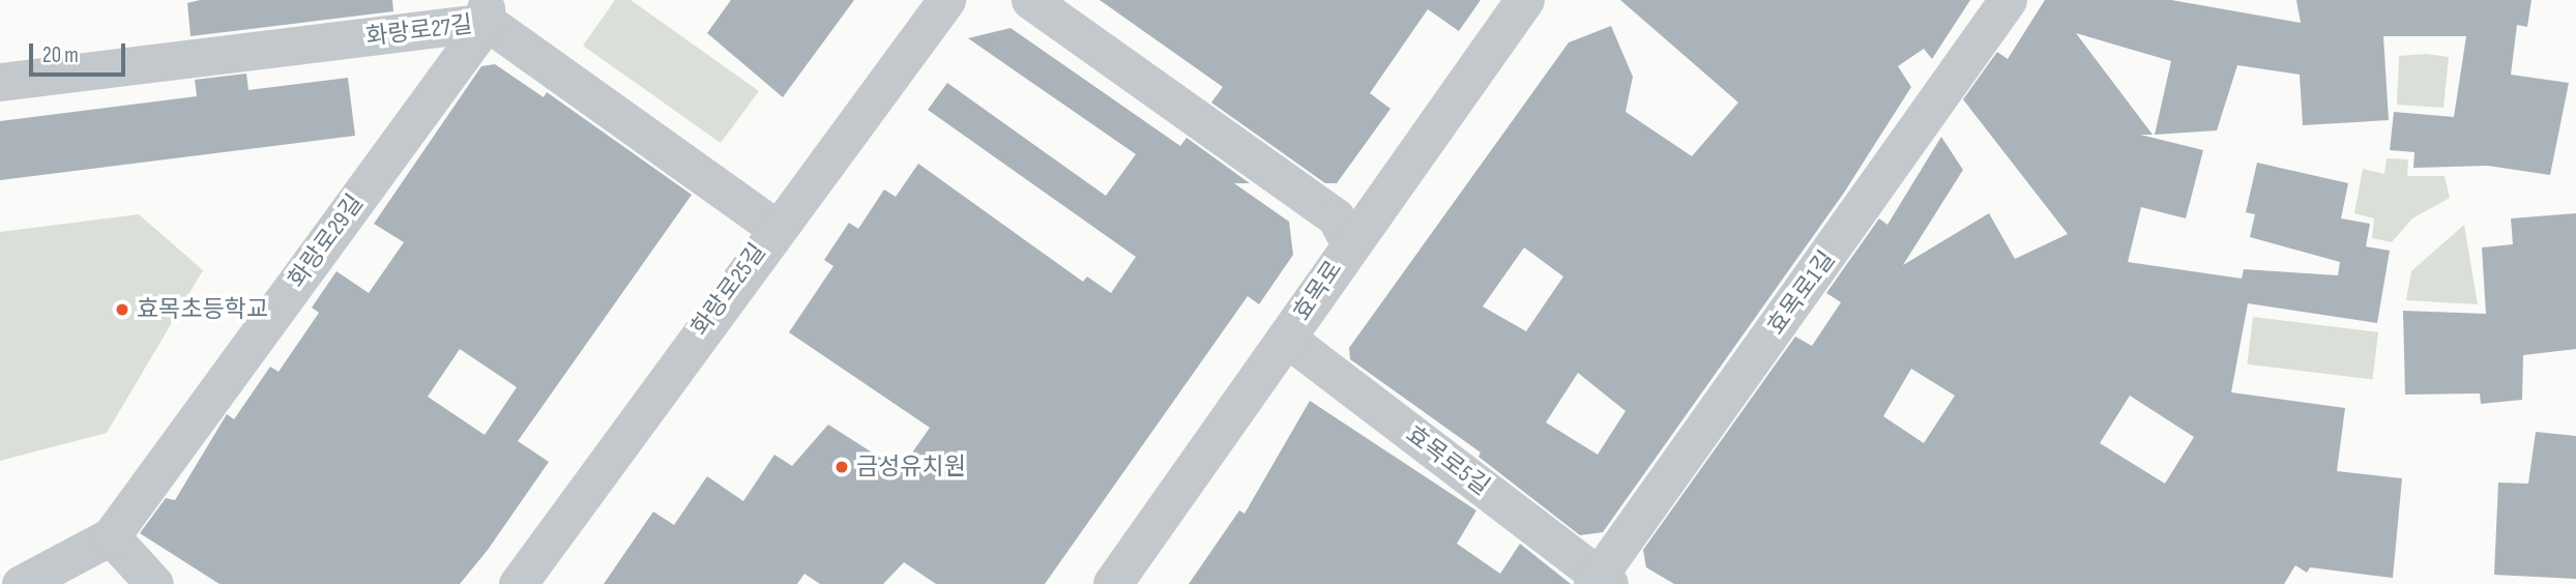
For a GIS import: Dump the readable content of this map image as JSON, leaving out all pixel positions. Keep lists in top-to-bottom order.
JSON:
{
  "streets": {
    "street": [
      "화랑로27길",
      "화랑로29길",
      "화랑로25길",
      "효목로",
      "효목로1길",
      "효목로5길"
    ]
  },
  "crossings": [
    ["화랑로27길", "화랑로29길"],
    ["화랑로27길", "화랑로25길"],
    ["효목로", "효목로5길"],
    ["효목로1길", "효목로5길"]
  ],
  "places": ["효목초등학교", "금성유치원"],
  "scale_bar": "20 m"
}
